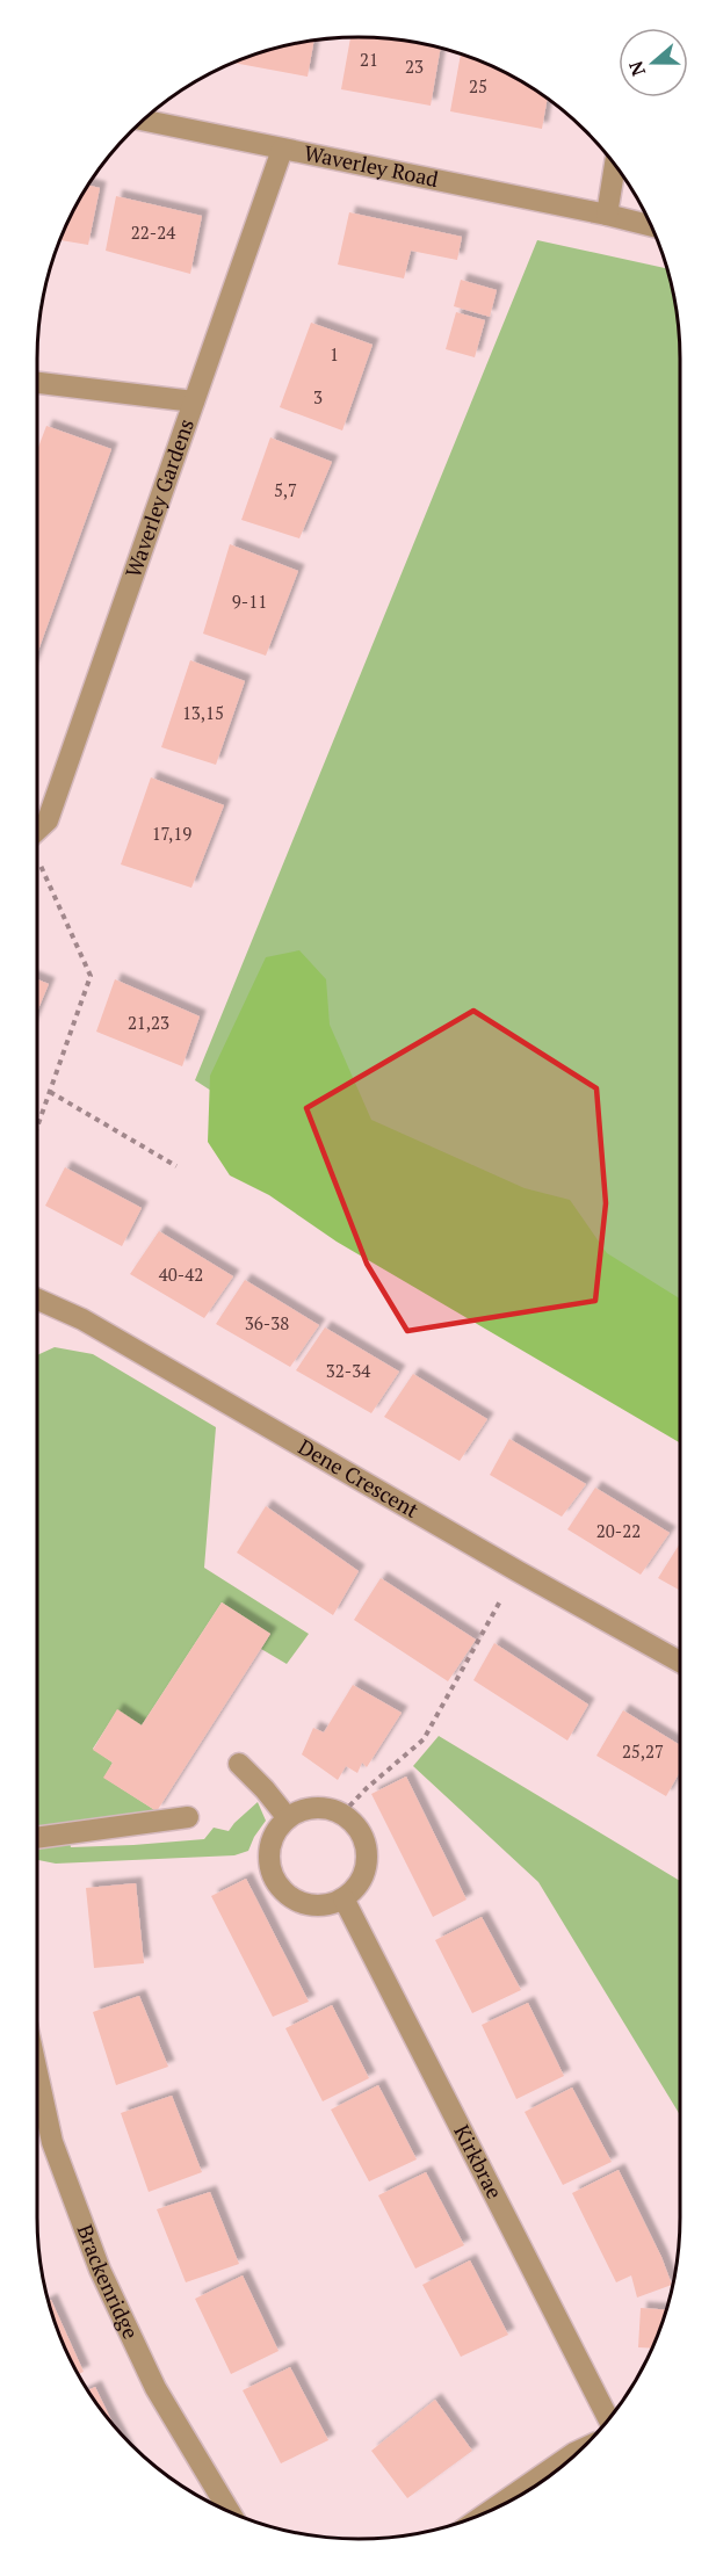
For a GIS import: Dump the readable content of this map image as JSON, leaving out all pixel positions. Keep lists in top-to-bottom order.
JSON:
{
  "streets": {
    "street": [
      "Waverley Road",
      "Waverley Gardens",
      "Dene Crescent",
      "Kirkbrae",
      "Brackenridge"
    ]
  },
  "crossings": [
    ["Waverley Road", "Waverley Gardens"]
  ],
  "house_numbers": [
    "21",
    "23",
    "25",
    "22-24",
    "1",
    "3",
    "5,7",
    "9-11",
    "13,15",
    "17,19",
    "21,23",
    "40-42",
    "36-38",
    "32-34",
    "20-22",
    "25,27"
  ],
  "north": "left"
}
